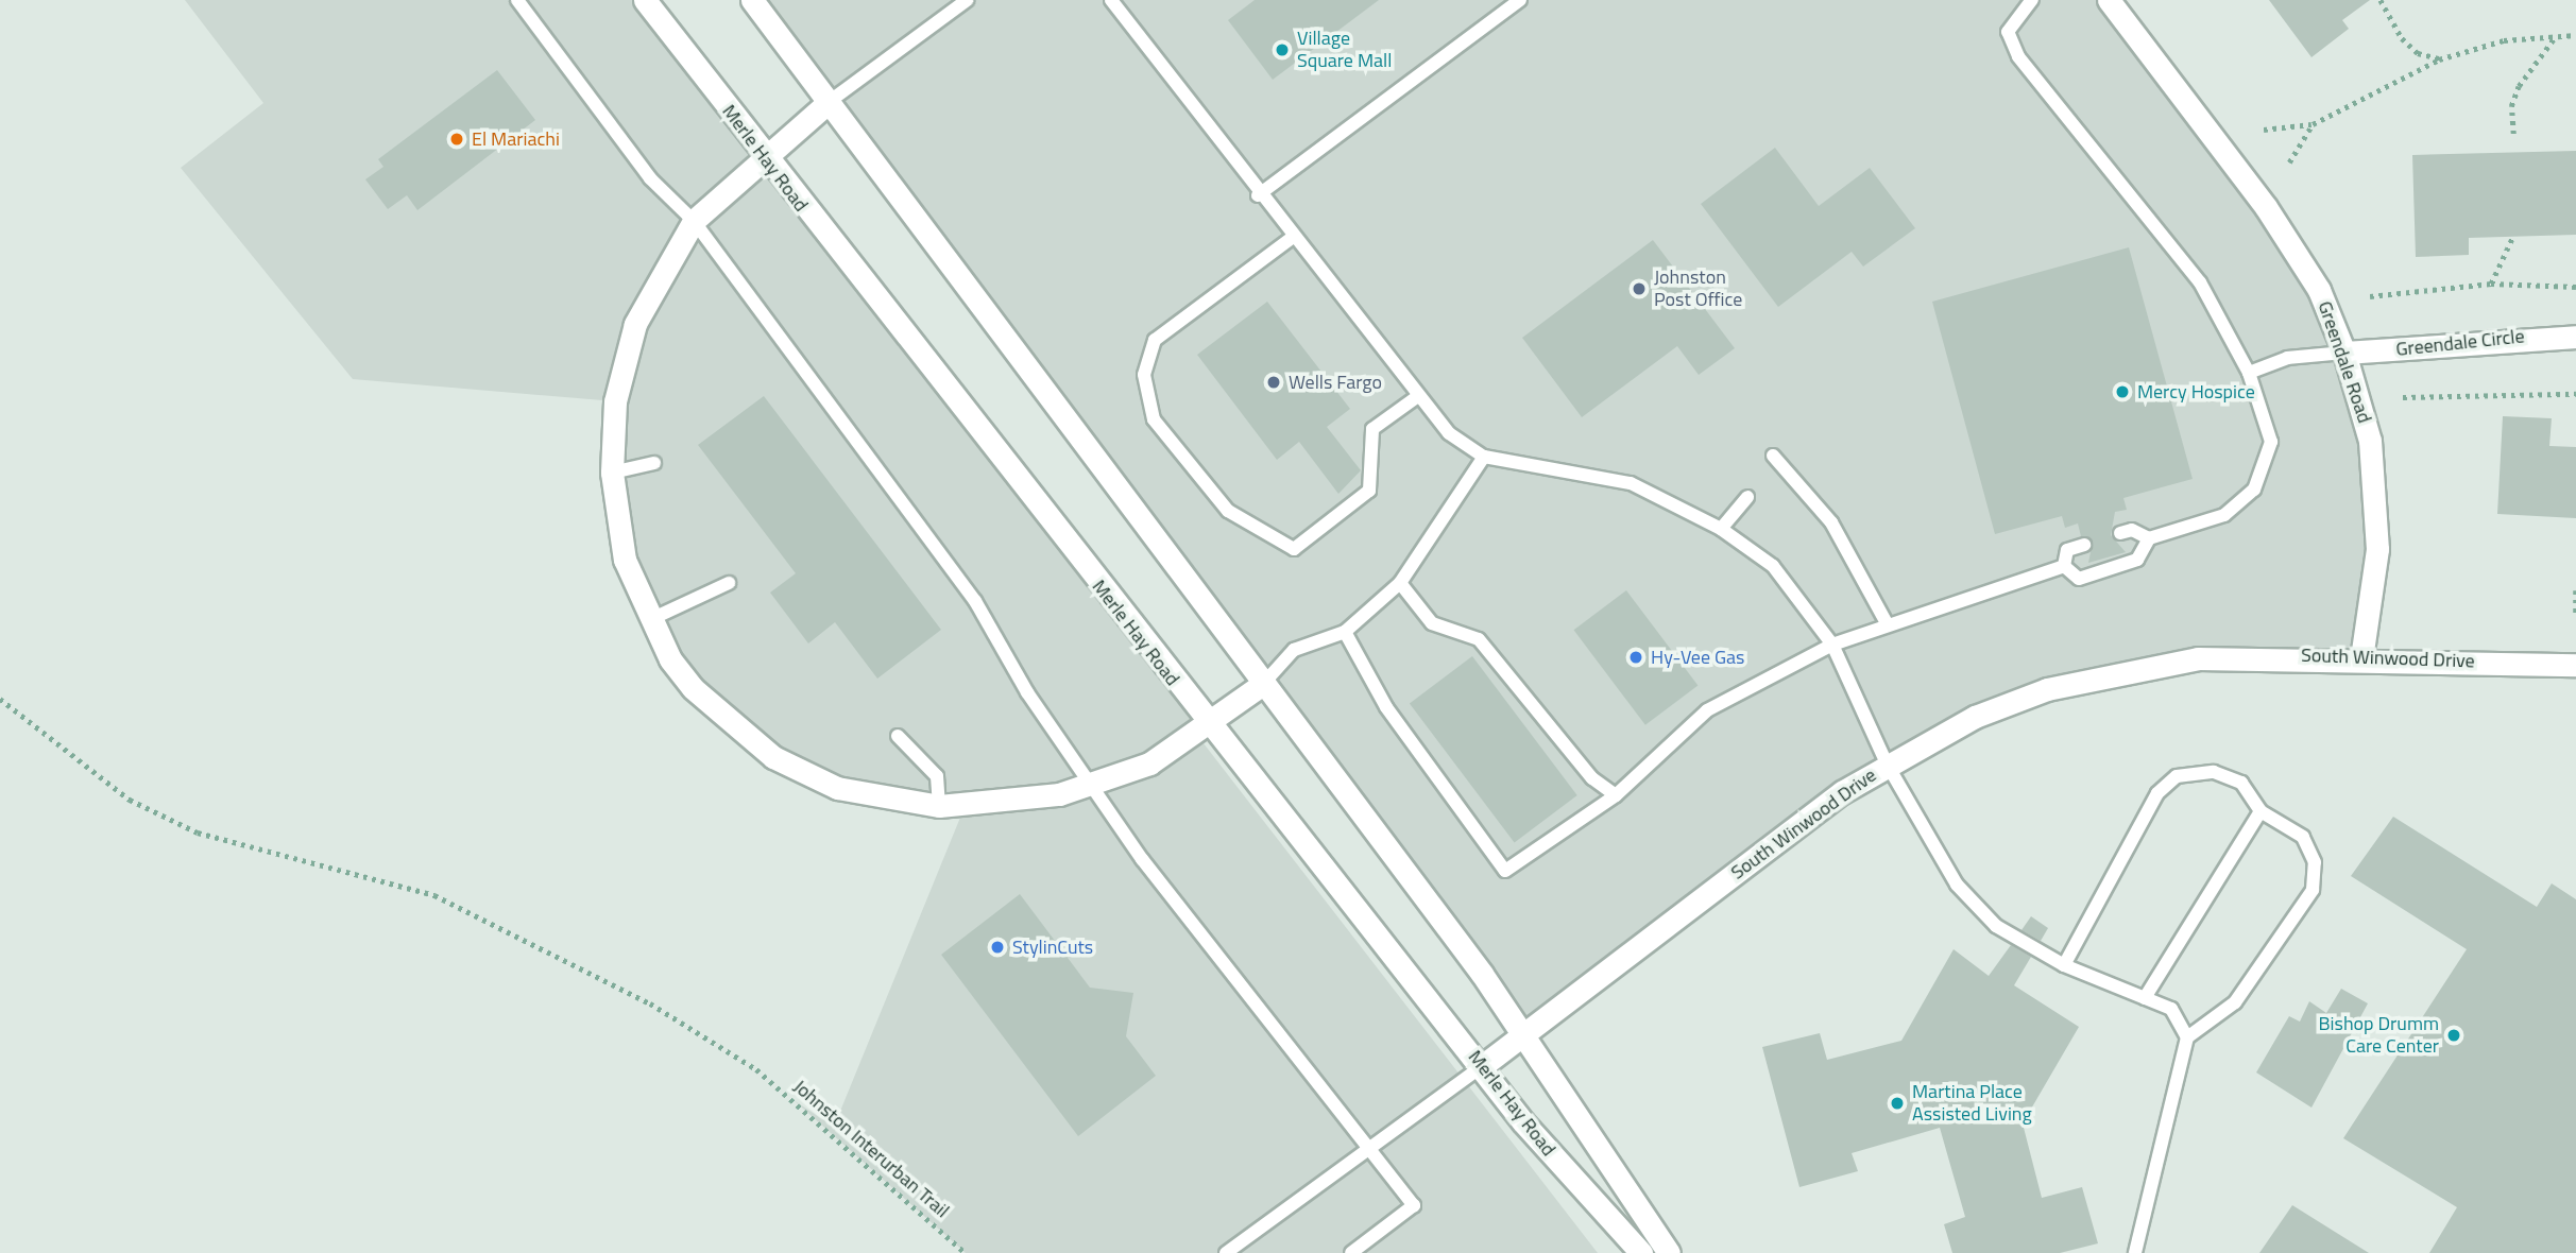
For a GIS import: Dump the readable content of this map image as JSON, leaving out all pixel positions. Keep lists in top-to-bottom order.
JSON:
{
  "streets": {
    "street": [
      "Merle Hay Road",
      "Greendale Circle",
      "Greendale Road",
      "South Winwood Drive"
    ],
    "path": ["Johnston Interurban Trail"]
  },
  "crossings": [
    ["Merle Hay Road", "South Winwood Drive"],
    ["Greendale Circle", "Greendale Road"],
    ["Greendale Road", "South Winwood Drive"]
  ],
  "places": [
    "Village Square Mall",
    "El Mariachi",
    "Johnston Post Office",
    "Wells Fargo",
    "Mercy Hospice",
    "Hy-Vee Gas",
    "StylinCuts",
    "Bishop Drumm Care Center",
    "Martina Place Assisted Living"
  ]
}
